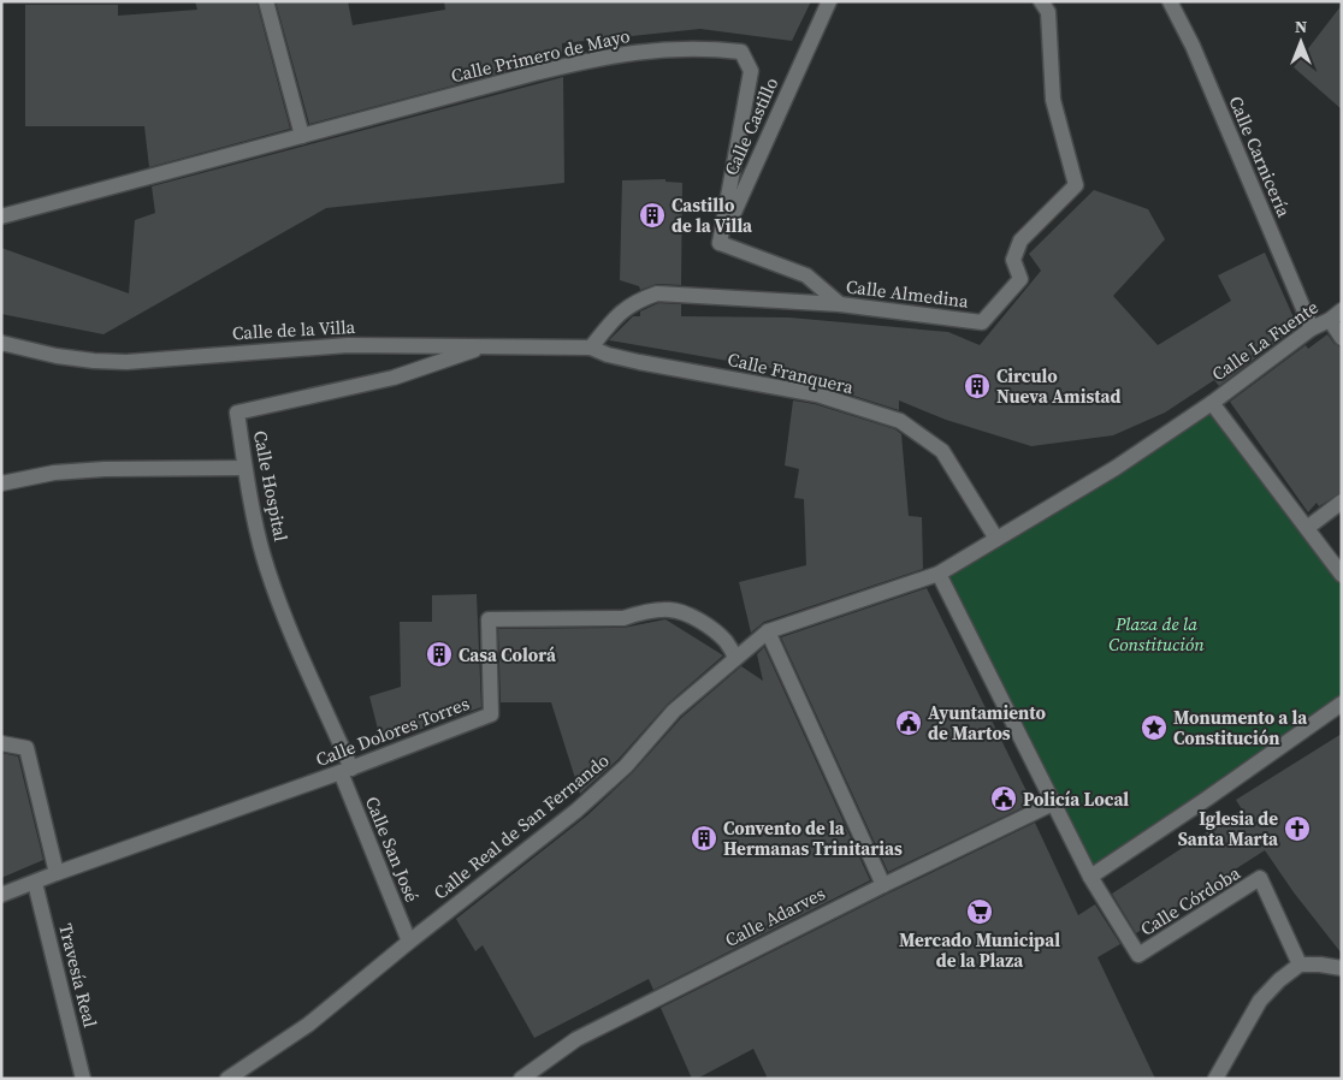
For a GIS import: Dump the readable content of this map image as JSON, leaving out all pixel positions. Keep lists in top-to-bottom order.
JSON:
{
  "streets": {
    "street": [
      "Calle Primero de Mayo",
      "Calle Castillo",
      "Calle Carnicería",
      "Calle Almedina",
      "Calle de la Villa",
      "Calle La Fuente",
      "Calle Franquera",
      "Calle Hospital",
      "Calle Dolores Torres",
      "Calle Real de San Fernando",
      "Calle San José",
      "Calle Córdoba",
      "Calle Adarves",
      "Travesía Real"
    ]
  },
  "crossings": [
    ["Calle Primero de Mayo", "Calle Castillo"],
    ["Calle Carnicería", "Calle La Fuente"],
    ["Calle Almedina", "Calle de la Villa"],
    ["Calle Almedina", "Calle Franquera"],
    ["Calle de la Villa", "Calle Franquera"],
    ["Calle de la Villa", "Calle Hospital"],
    ["Calle Hospital", "Calle Dolores Torres"],
    ["Calle Hospital", "Calle San José"],
    ["Calle Dolores Torres", "Calle Real de San Fernando"],
    ["Calle Dolores Torres", "Calle San José"],
    ["Calle Dolores Torres", "Travesía Real"],
    ["Calle Real de San Fernando", "Calle San José"]
  ],
  "parks": ["Plaza de la Constitución"],
  "places": {
    "building": [
      "Castillo de la Villa",
      "Circulo Nueva Amistad",
      "Casa Colorá",
      "Convento de la Hermanas Trinitarias"
    ],
    "public building": ["Ayuntamiento de Martos", "Policía Local"],
    "place": ["Monumento a la Constitución"],
    "church": ["Iglesia de Santa Marta"],
    "supermarket": ["Mercado Municipal de la Plaza"]
  },
  "north": "top"
}
